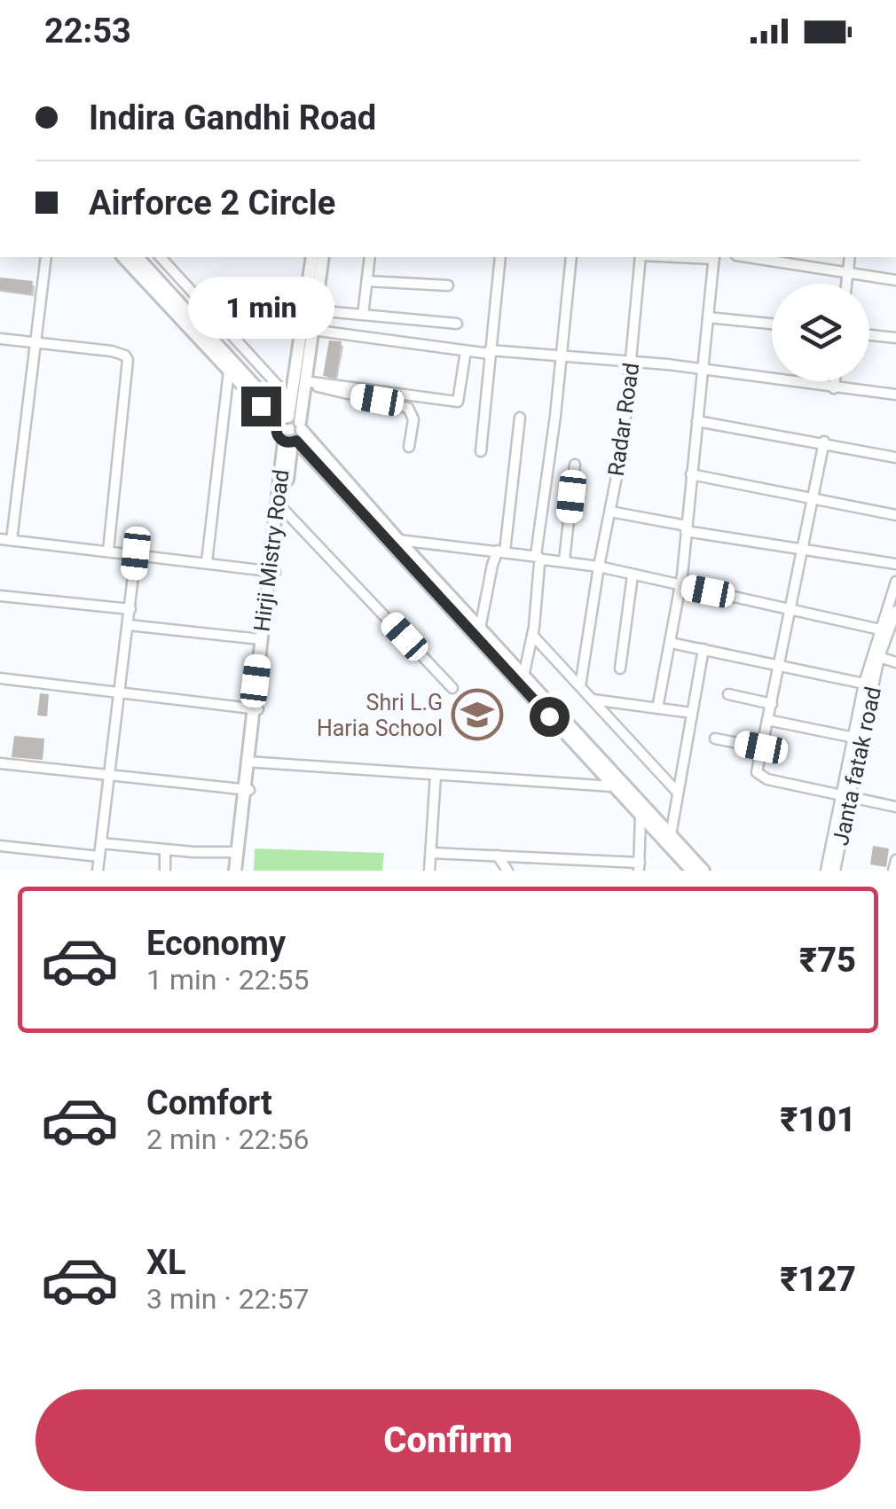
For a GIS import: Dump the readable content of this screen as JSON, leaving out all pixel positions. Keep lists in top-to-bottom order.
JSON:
{
  "streets": {
    "main road": ["Hirji Mistry Road"],
    "street": ["Radar Road", "Janta fatak road"]
  },
  "places": {
    "school or university": ["Shri L.G Haria School"]
  },
  "page": {
    "status": "22:53",
    "banner": ["Indira Gandhi Road", "Airforce 2 Circle"],
    "bubble": "1 min",
    "list": [
      {
        "name": "Economy",
        "note": "1 min · 22:55",
        "value": "₹75"
      },
      {
        "name": "Comfort",
        "note": "2 min · 22:56",
        "value": "₹101"
      },
      {
        "name": "XL",
        "note": "3 min · 22:57",
        "value": "₹127"
      }
    ],
    "buttons": "Confirm"
  }
}
